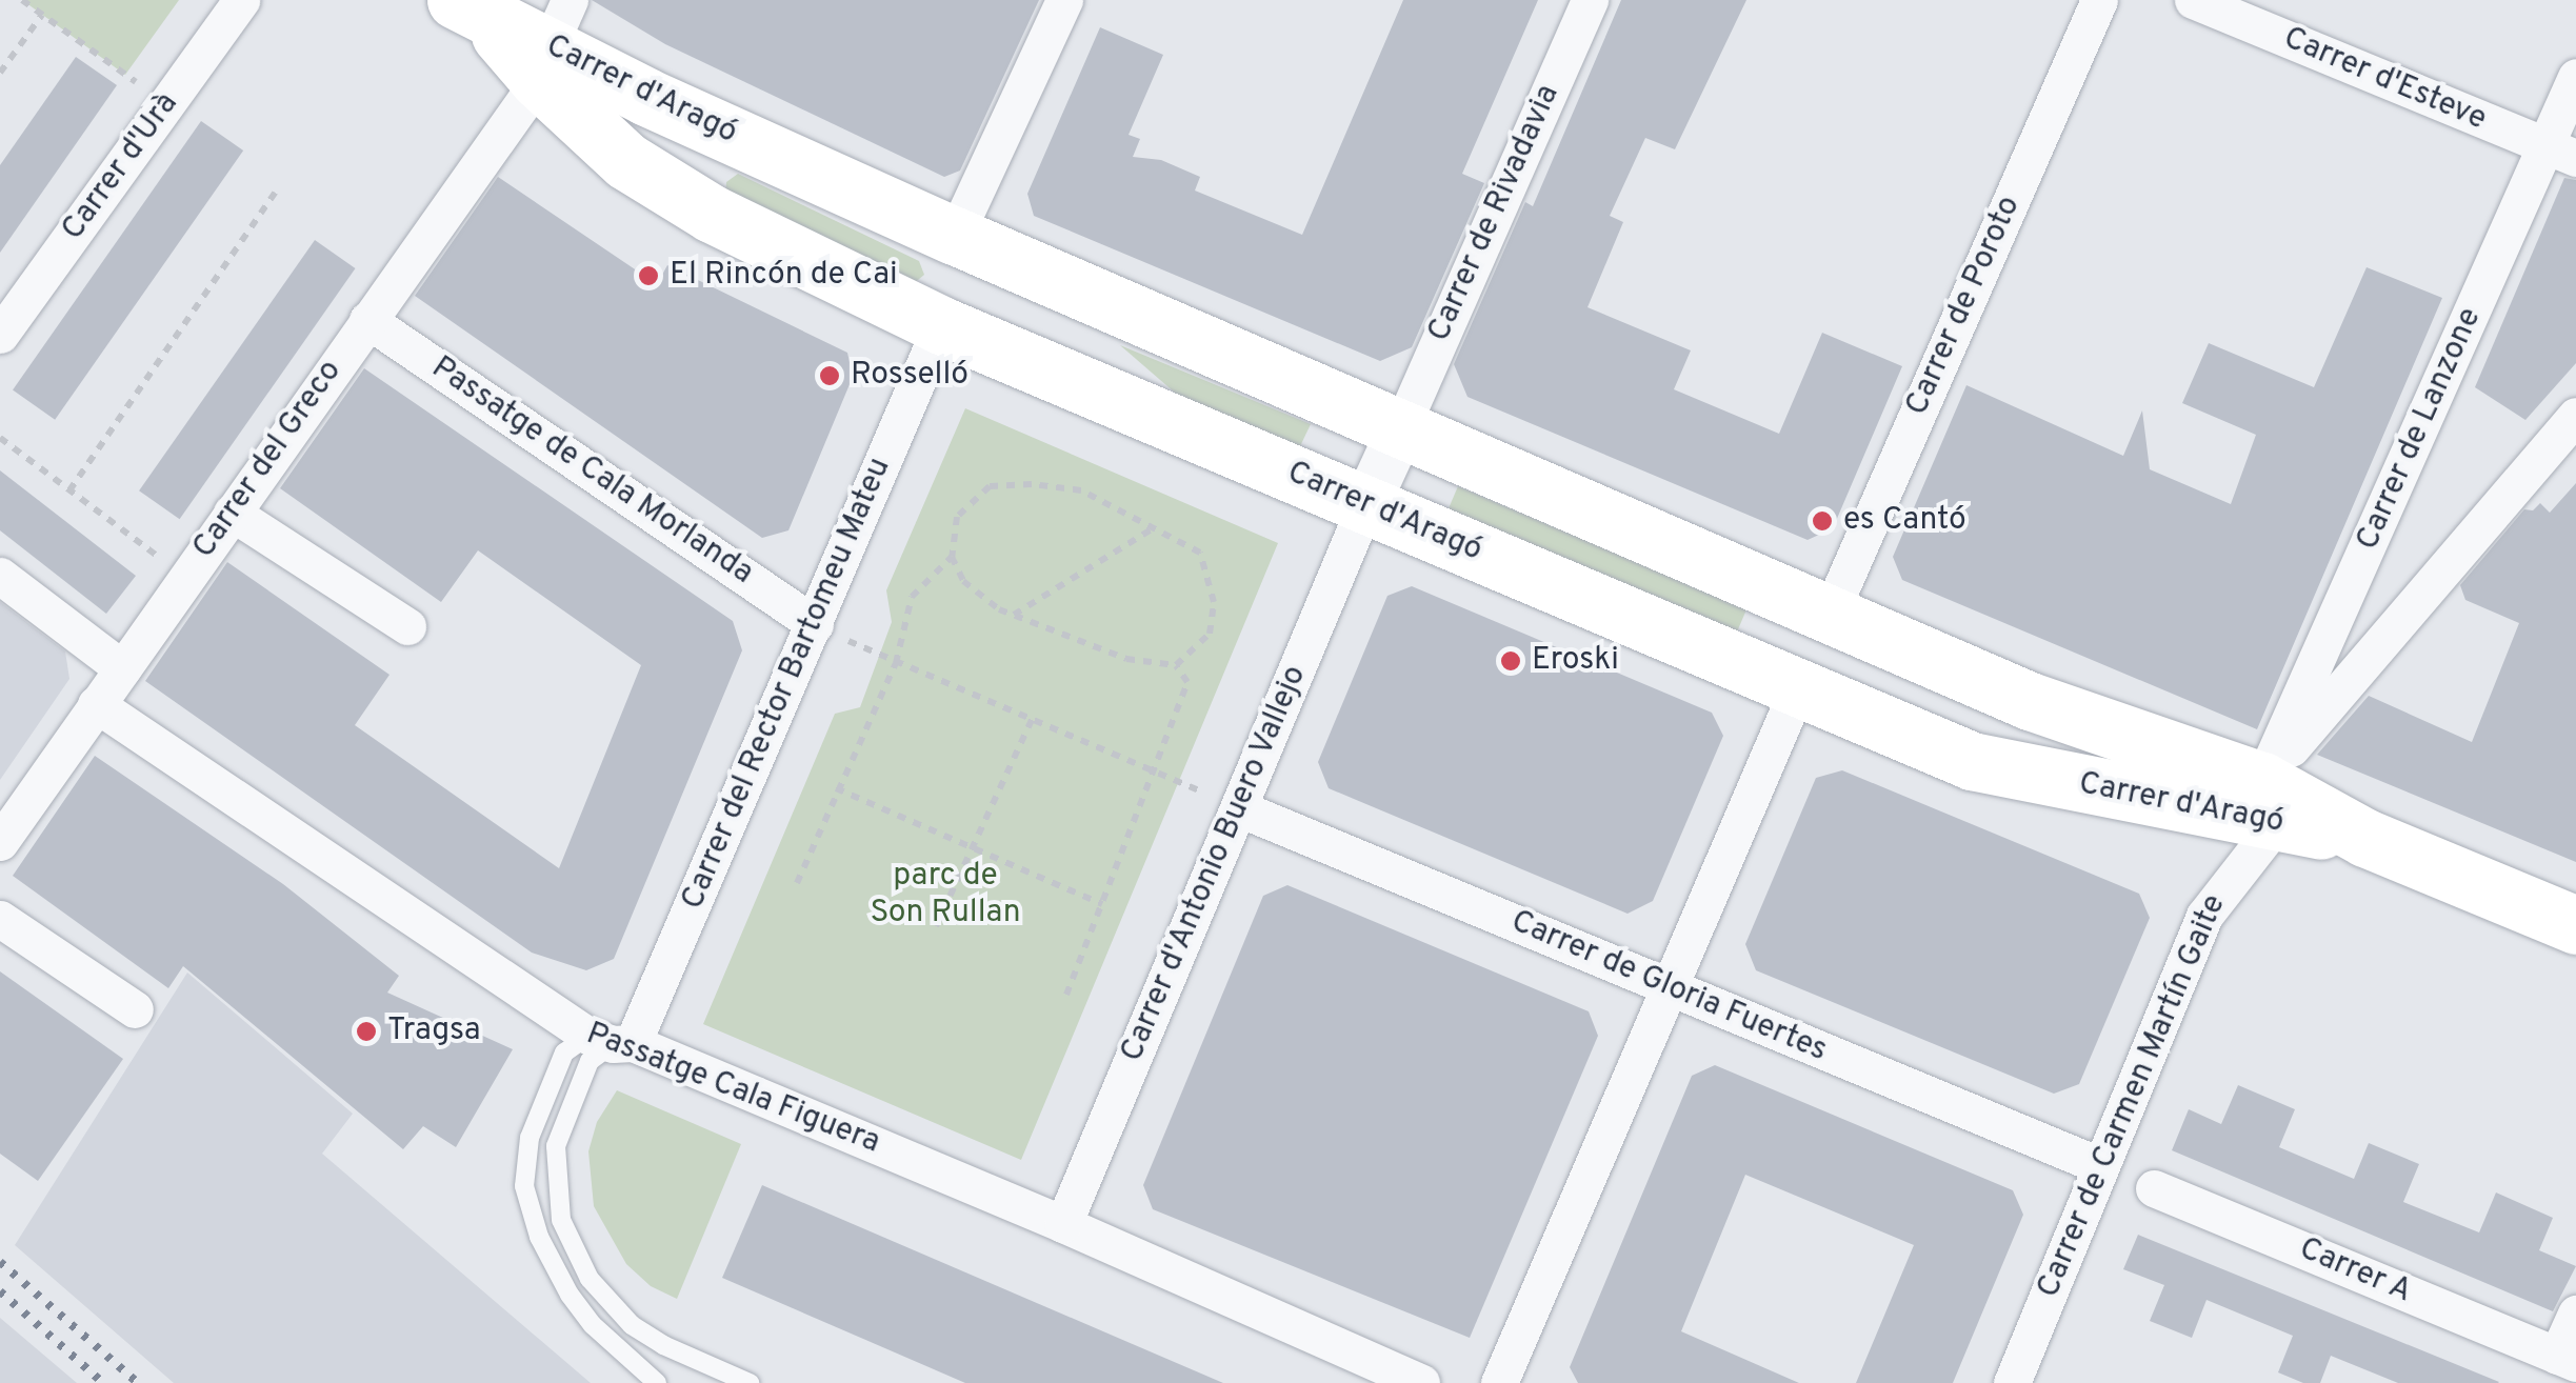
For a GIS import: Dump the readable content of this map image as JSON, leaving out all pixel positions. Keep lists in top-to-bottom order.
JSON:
{
  "streets": {
    "main road": ["Carrer d'Aragó"],
    "street": [
      "Carrer d'Esteve",
      "Carrer d'Urà",
      "Carrer de Rivadavia",
      "Carrer de Poroto",
      "Carrer de Lanzone",
      "Carrer del Greco",
      "Passatge de Cala Morlanda",
      "Carrer del Rector Bartomeu Mateu",
      "Carrer d'Antonio Buero Vallejo",
      "Carrer de Gloria Fuertes",
      "Passatge Cala Figuera",
      "Carrer de Carmen Martín Gaite",
      "Carrer A"
    ]
  },
  "crossings": [
    ["Carrer d'Esteve", "Carrer de Lanzone"],
    ["Carrer d'Aragó", "Carrer de Rivadavia"],
    ["Carrer d'Aragó", "Carrer de Poroto"],
    ["Carrer d'Aragó", "Carrer de Lanzone"],
    ["Carrer d'Aragó", "Carrer del Greco"],
    ["Carrer d'Aragó", "Carrer del Rector Bartomeu Mateu"],
    ["Carrer d'Aragó", "Carrer d'Antonio Buero Vallejo"],
    ["Carrer d'Aragó", "Carrer de Carmen Martín Gaite"],
    ["Carrer de Lanzone", "Carrer de Carmen Martín Gaite"],
    ["Carrer del Greco", "Passatge de Cala Morlanda"],
    ["Carrer del Greco", "Passatge Cala Figuera"],
    ["Passatge de Cala Morlanda", "Carrer del Rector Bartomeu Mateu"],
    ["Carrer del Rector Bartomeu Mateu", "Passatge Cala Figuera"],
    ["Carrer d'Antonio Buero Vallejo", "Carrer de Gloria Fuertes"],
    ["Carrer d'Antonio Buero Vallejo", "Passatge Cala Figuera"],
    ["Carrer de Gloria Fuertes", "Carrer de Carmen Martín Gaite"]
  ],
  "parks": ["parc de Son Rullan"],
  "places": [
    "El Rincón de Cai",
    "Rosselló",
    "es Cantó",
    "Eroski",
    "Tragsa"
  ]
}
